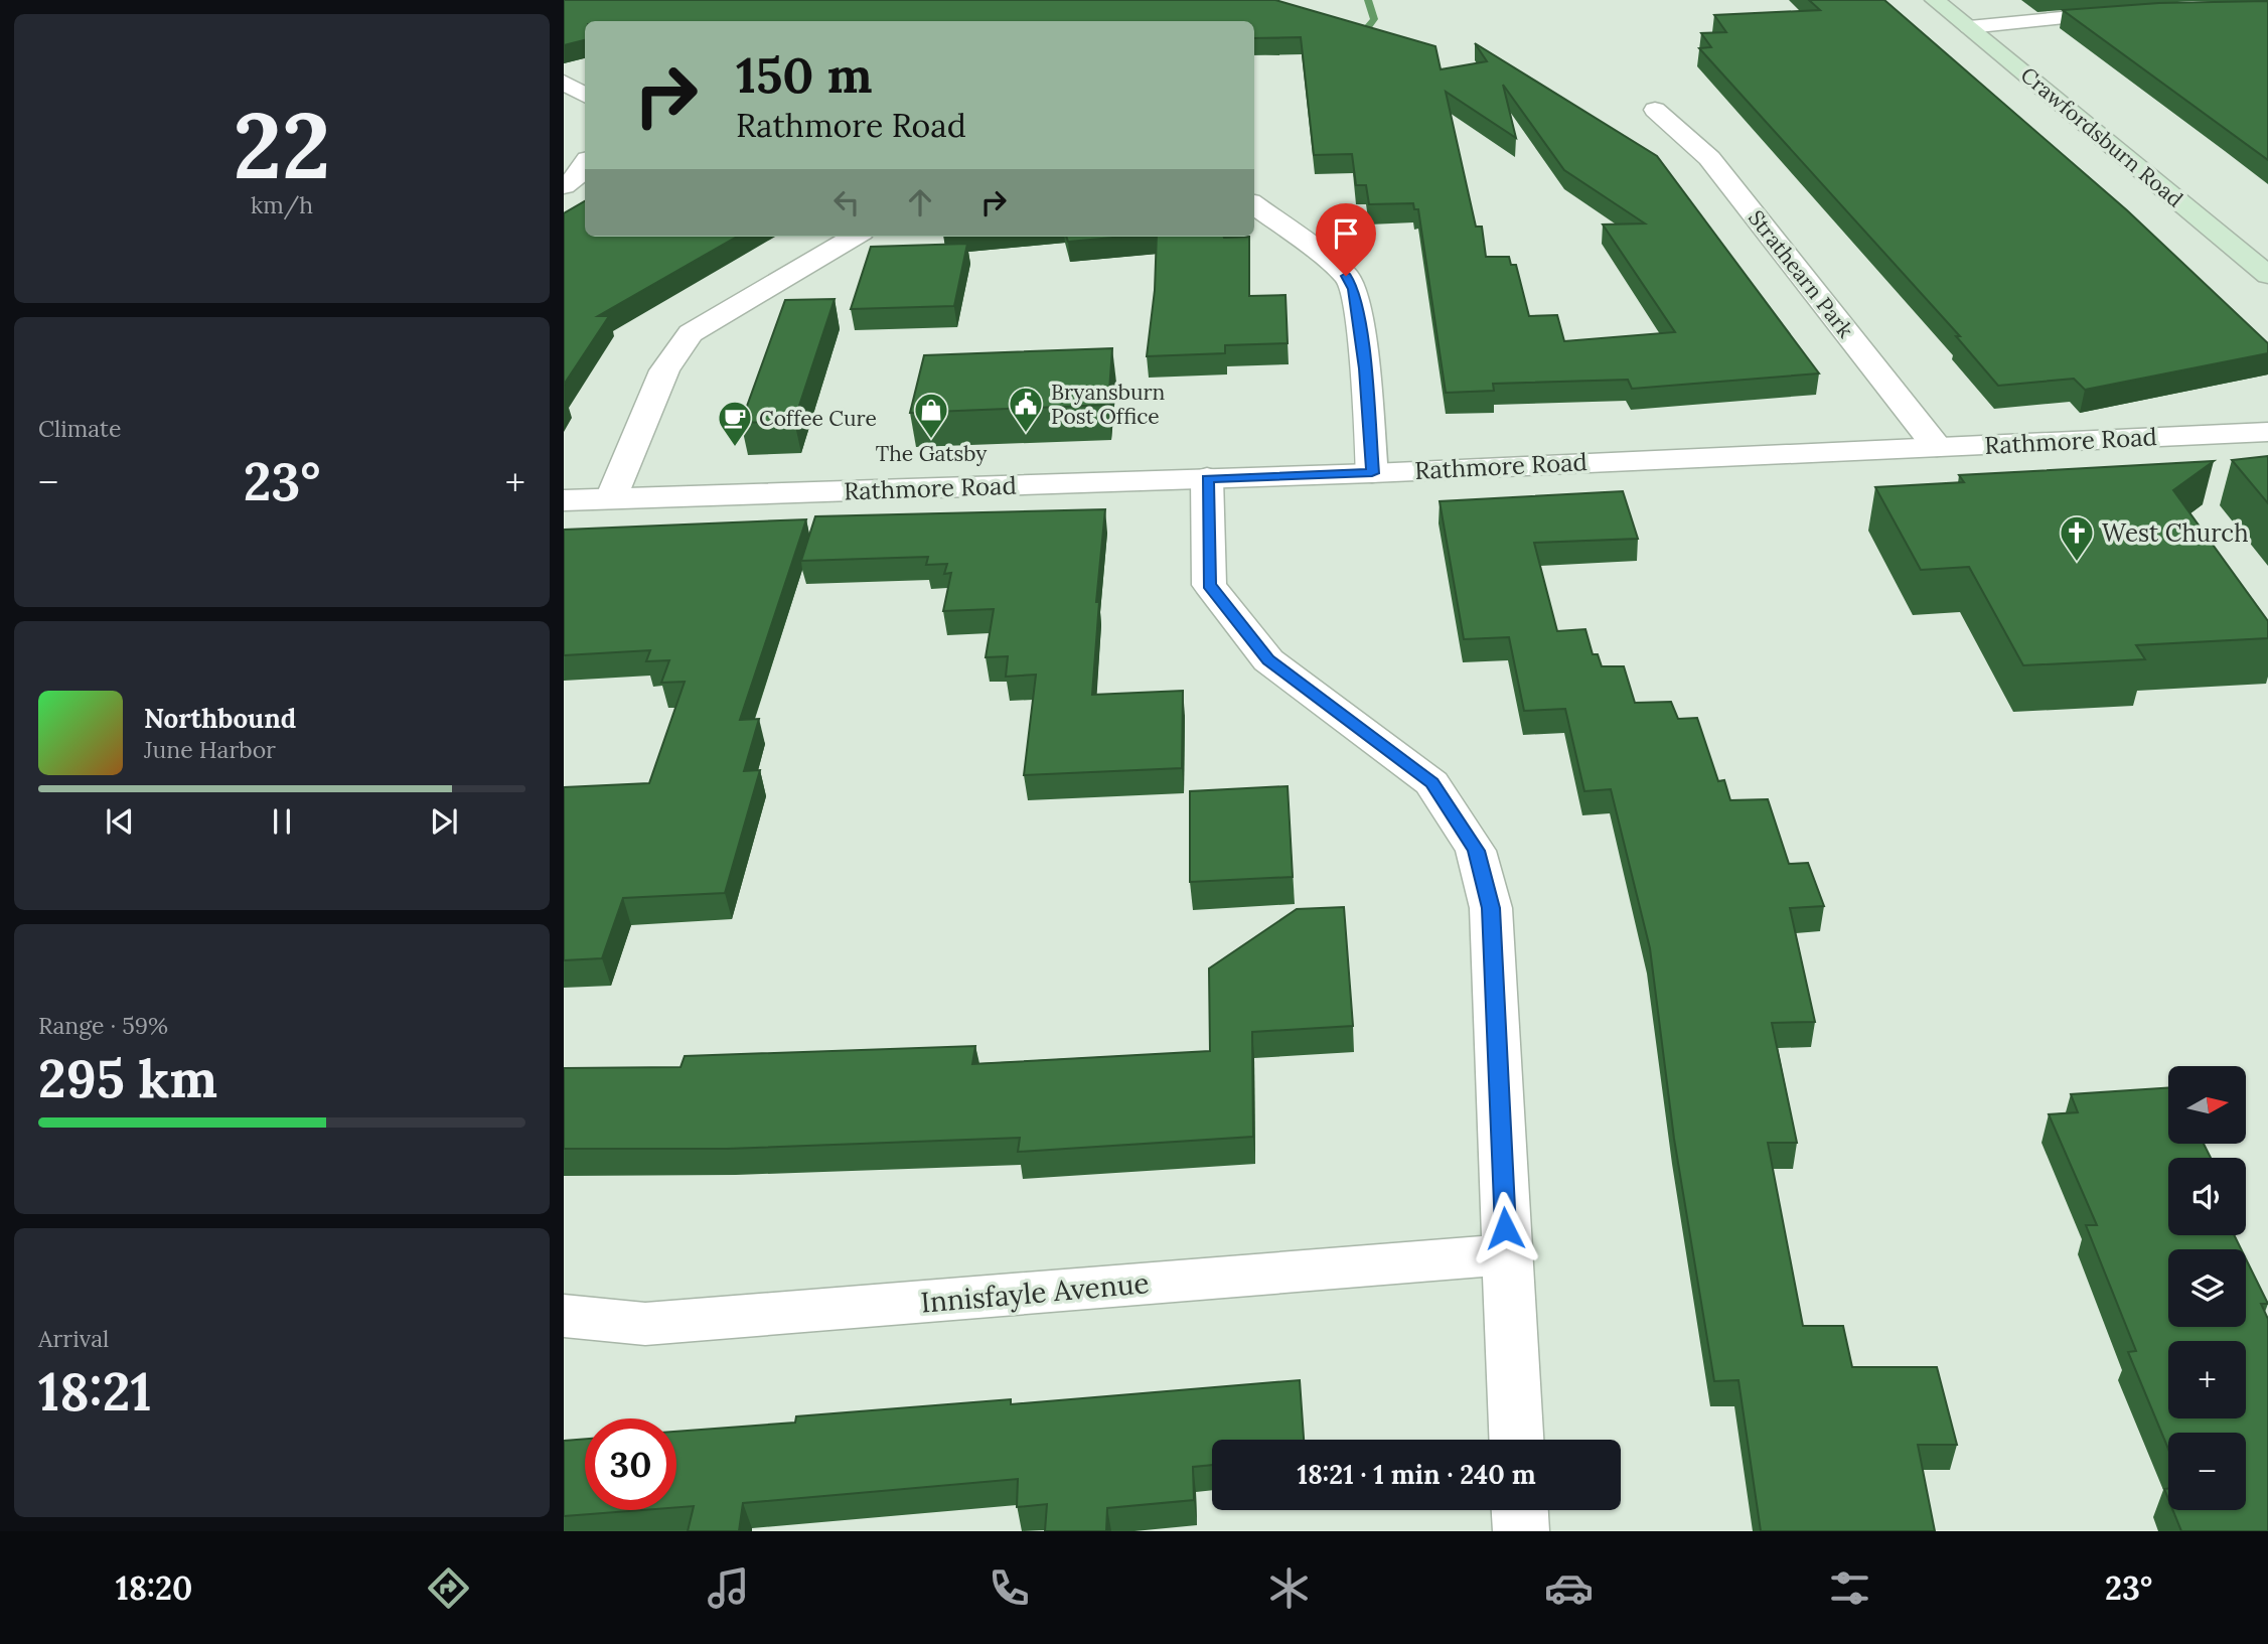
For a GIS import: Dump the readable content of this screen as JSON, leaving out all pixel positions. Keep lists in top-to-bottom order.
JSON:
{
  "streets": {
    "main road": ["Crawfordsburn Road"],
    "street": ["Strathearn Park", "Rathmore Road", "Innisfayle Avenue"]
  },
  "crossings": [
    ["Strathearn Park", "Rathmore Road"]
  ],
  "places": {
    "public building": ["Bryansburn Post Office"],
    "shop": ["The Gatsby"],
    "cafe": ["Coffee Cure"],
    "church": ["West Church"]
  },
  "north": "right",
  "page": {
    "tile": [
      ["22", "km/h"],
      "Climate",
      ["Range · 59%", "295 km"],
      ["Arrival", "18:21"]
    ],
    "turn": ["150 m", "Rathmore Road"],
    "heat": ["−", "23°", "+"],
    "song": ["Northbound", "June Harbor"],
    "map_buttons": ["+", "−"],
    "limit": "30",
    "trip": "18:21 · 1 min · 240 m",
    "tabs": ["18:20", "23°"]
  }
}
